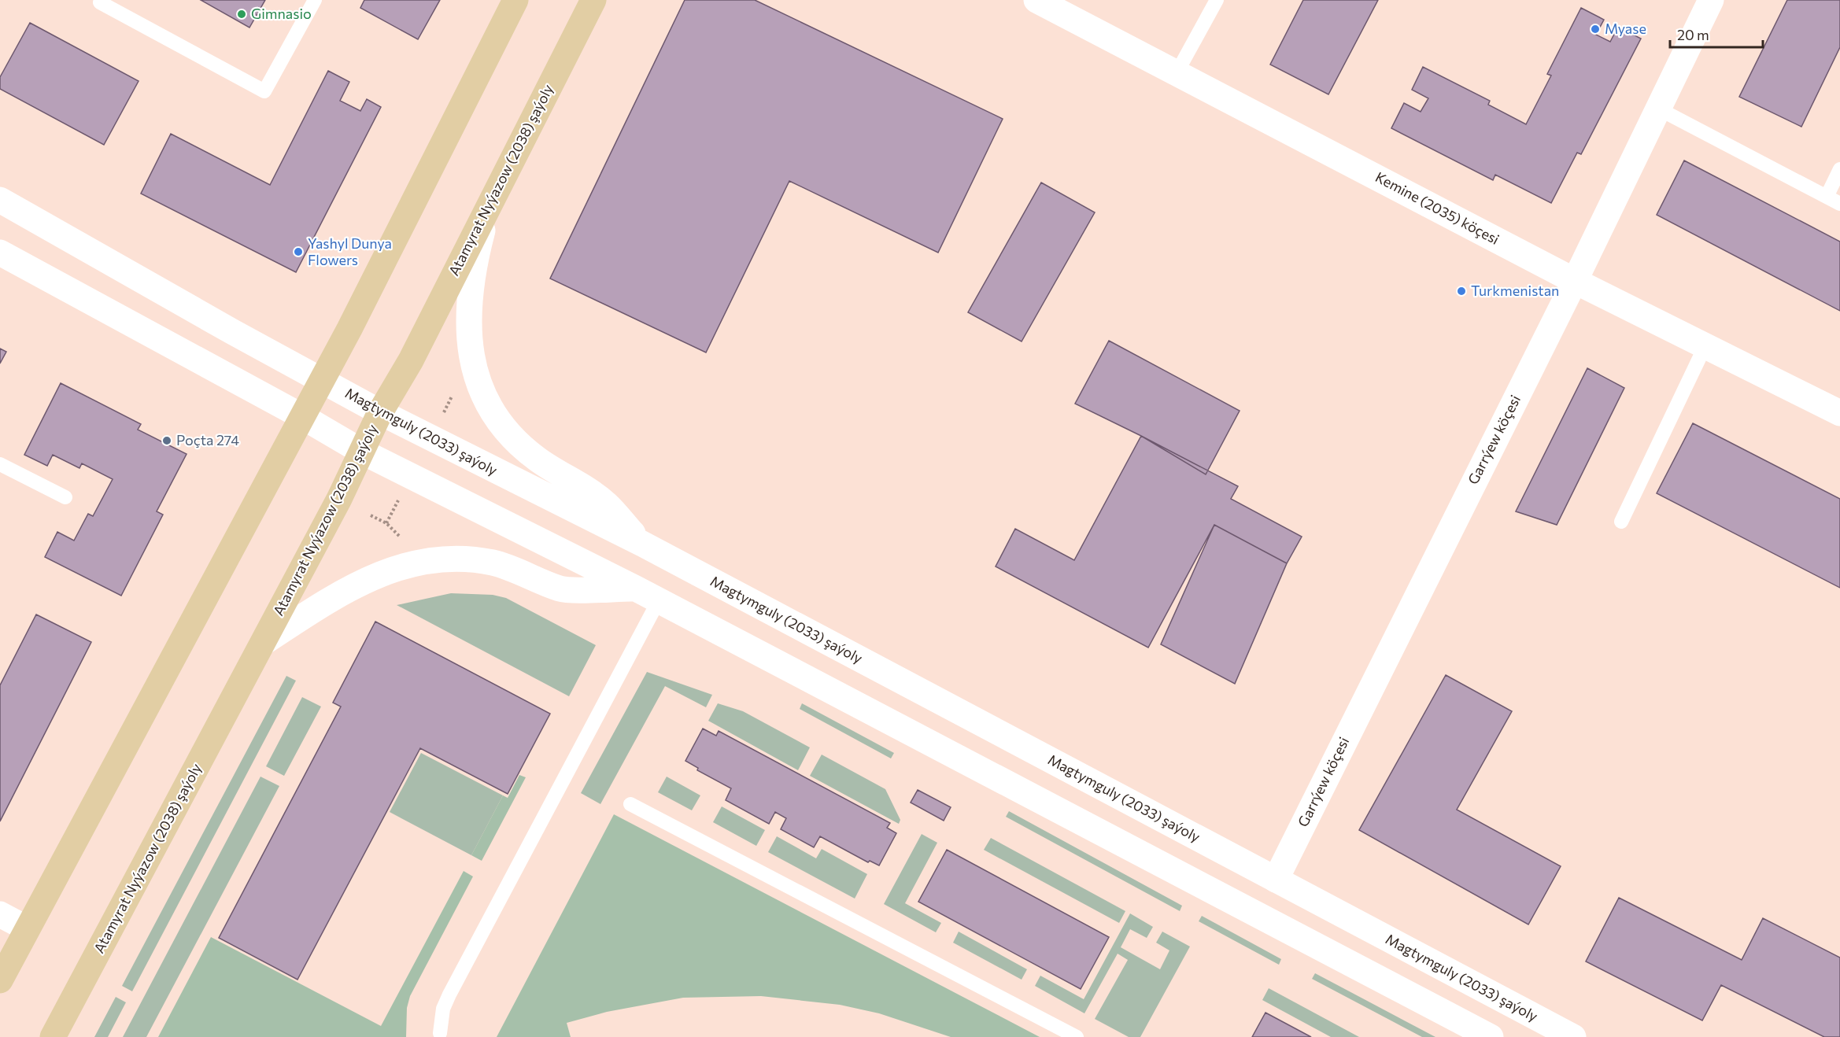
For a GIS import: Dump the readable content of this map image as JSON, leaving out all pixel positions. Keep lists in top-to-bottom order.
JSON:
{
  "streets": {
    "main road": [
      "Atamyrat Nyýazow (2038) şaýoly",
      "Kemine (2035) köçesi",
      "Magtymguly (2033) şaýoly",
      "Garrýew köçesi"
    ]
  },
  "crossings": [
    ["Atamyrat Nyýazow (2038) şaýoly", "Magtymguly (2033) şaýoly"],
    ["Kemine (2035) köçesi", "Garrýew köçesi"],
    ["Magtymguly (2033) şaýoly", "Garrýew köçesi"]
  ],
  "places": [
    "Gimnasio",
    "Myase",
    "Yashyl Dunya Flowers",
    "Turkmenistan",
    "Poçta 274"
  ],
  "scale_bar": "20 m"
}
